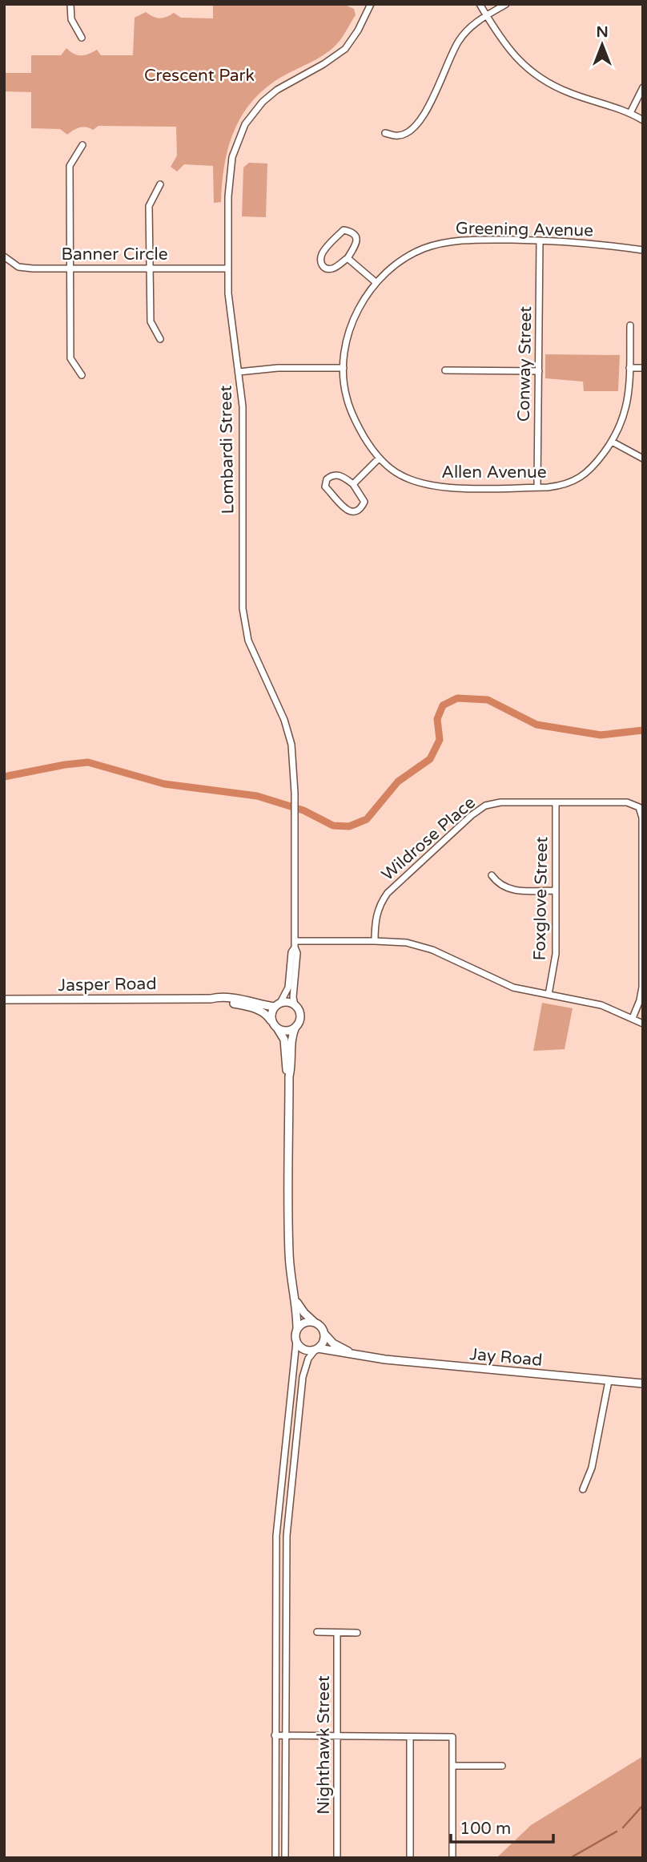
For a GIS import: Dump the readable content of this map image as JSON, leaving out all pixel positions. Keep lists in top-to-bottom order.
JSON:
{
  "streets": {
    "street": [
      "Greening Avenue",
      "Banner Circle",
      "Conway Street",
      "Lombardi Street",
      "Allen Avenue",
      "Wildrose Place",
      "Foxglove Street",
      "Jasper Road",
      "Jay Road",
      "Nighthawk Street"
    ]
  },
  "crossings": [
    ["Greening Avenue", "Conway Street"],
    ["Greening Avenue", "Allen Avenue"],
    ["Banner Circle", "Lombardi Street"],
    ["Conway Street", "Allen Avenue"],
    ["Lombardi Street", "Jasper Road"],
    ["Wildrose Place", "Foxglove Street"]
  ],
  "parks": ["Crescent Park"],
  "scale_bar": "100 m",
  "north": "top"
}
